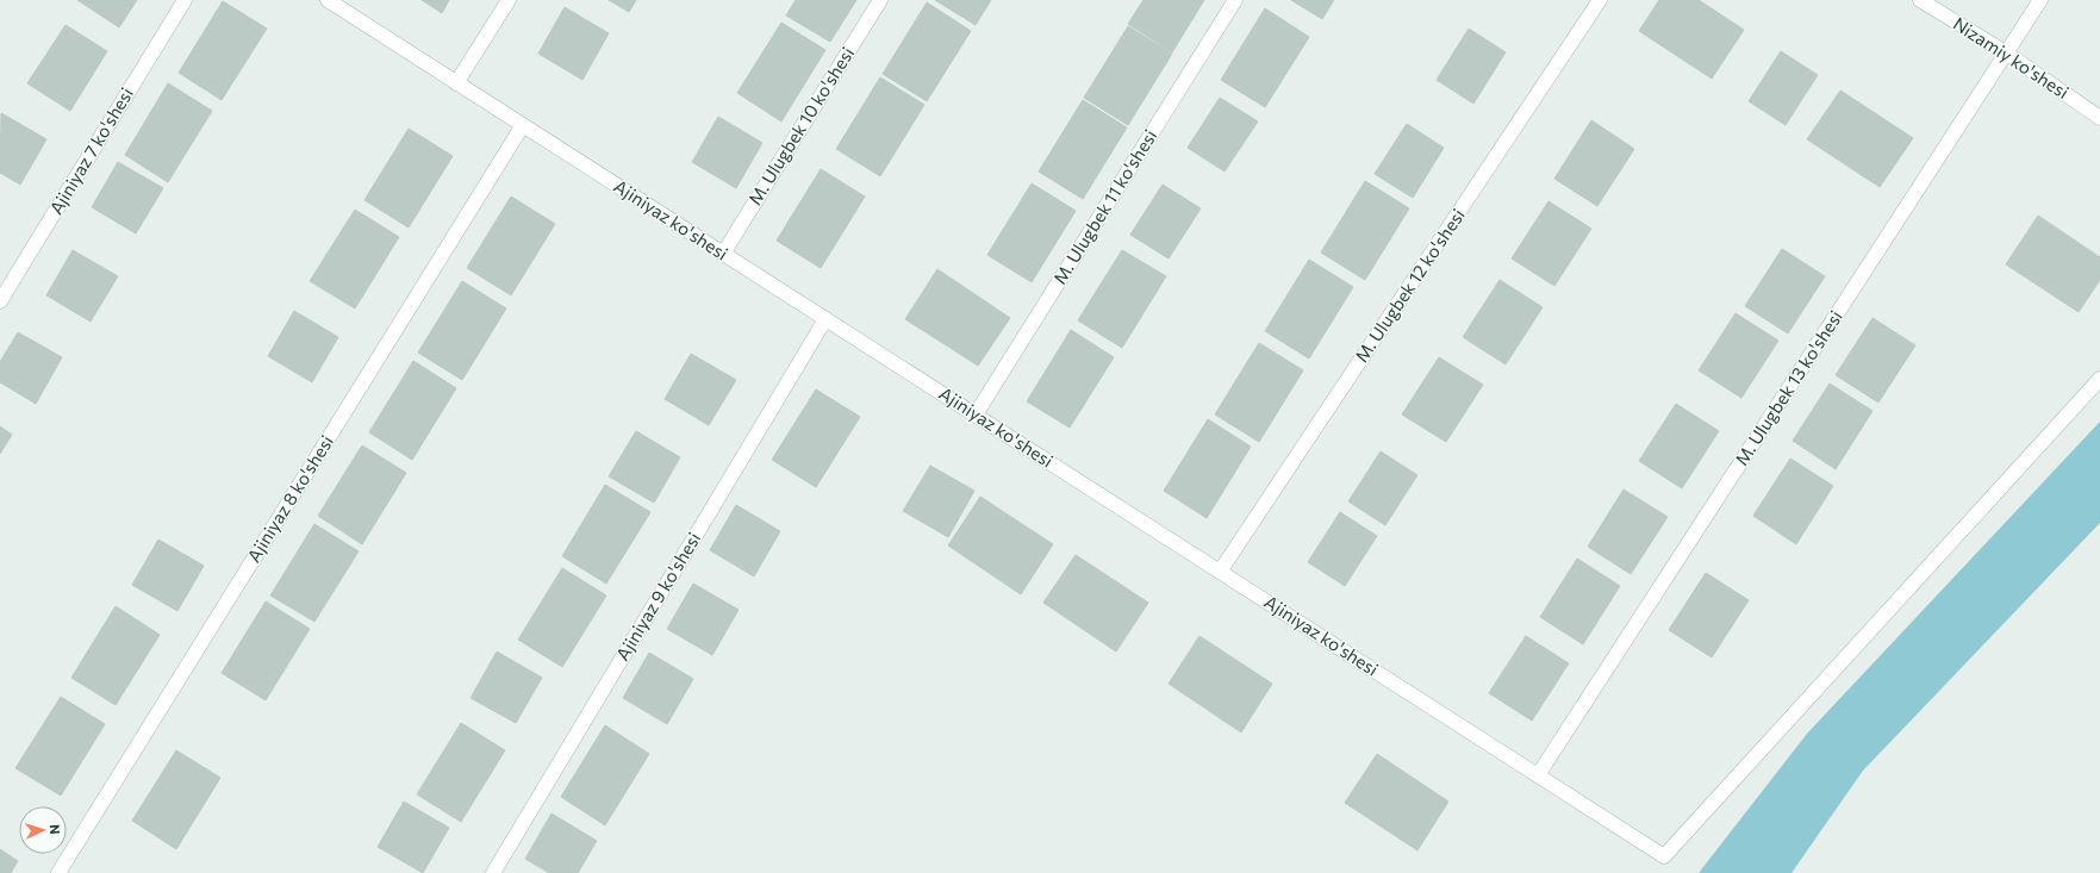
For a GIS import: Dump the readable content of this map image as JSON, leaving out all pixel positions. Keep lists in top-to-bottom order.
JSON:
{
  "streets": {
    "street": [
      "Nizamiy ko'shesi",
      "M. Ulugbek 10 ko'shesi",
      "Ajiniyaz 7 ko'shesi",
      "M. Ulugbek 11 ko'shesi",
      "Ajiniyaz ko'shesi",
      "M. Ulugbek 12 ko'shesi",
      "M. Ulugbek 13 ko'shesi",
      "Ajiniyaz 8 ko'shesi",
      "Ajiniyaz 9 ko'shesi"
    ]
  },
  "crossings": [
    ["Nizamiy ko'shesi", "M. Ulugbek 13 ko'shesi"],
    ["M. Ulugbek 10 ko'shesi", "Ajiniyaz ko'shesi"],
    ["M. Ulugbek 11 ko'shesi", "Ajiniyaz ko'shesi"],
    ["Ajiniyaz ko'shesi", "M. Ulugbek 12 ko'shesi"],
    ["Ajiniyaz ko'shesi", "M. Ulugbek 13 ko'shesi"],
    ["Ajiniyaz ko'shesi", "Ajiniyaz 8 ko'shesi"],
    ["Ajiniyaz ko'shesi", "Ajiniyaz 9 ko'shesi"]
  ],
  "north": "right"
}
